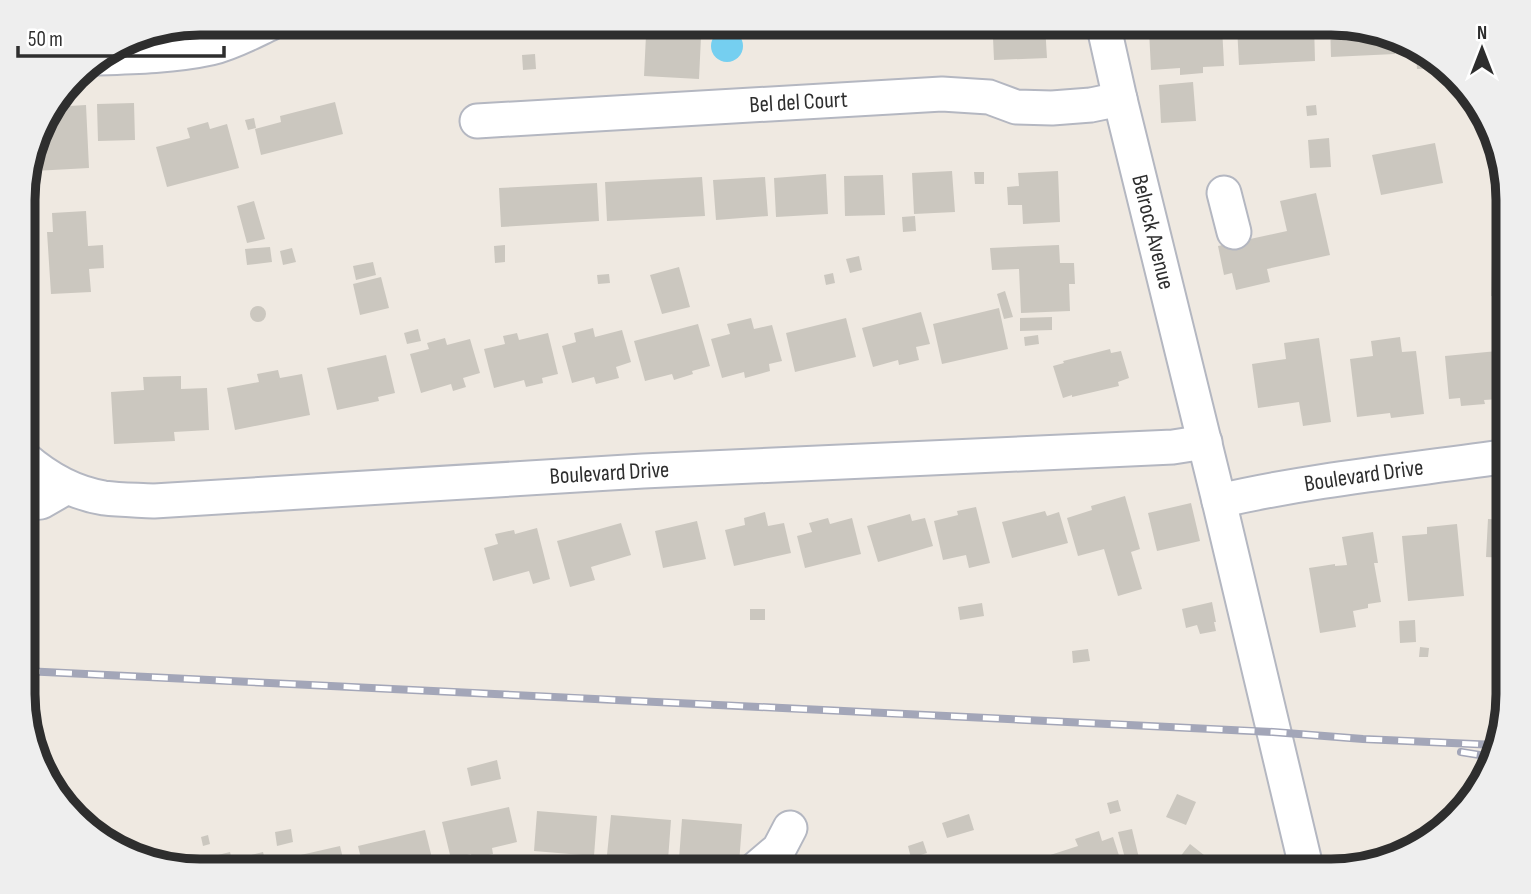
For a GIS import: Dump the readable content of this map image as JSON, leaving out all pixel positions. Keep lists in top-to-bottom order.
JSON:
{
  "streets": {
    "street": ["Bel del Court", "Belrock Avenue", "Boulevard Drive"]
  },
  "crossings": [
    ["Bel del Court", "Belrock Avenue"],
    ["Belrock Avenue", "Boulevard Drive"]
  ],
  "scale_bar": "50 m",
  "north": "top"
}
